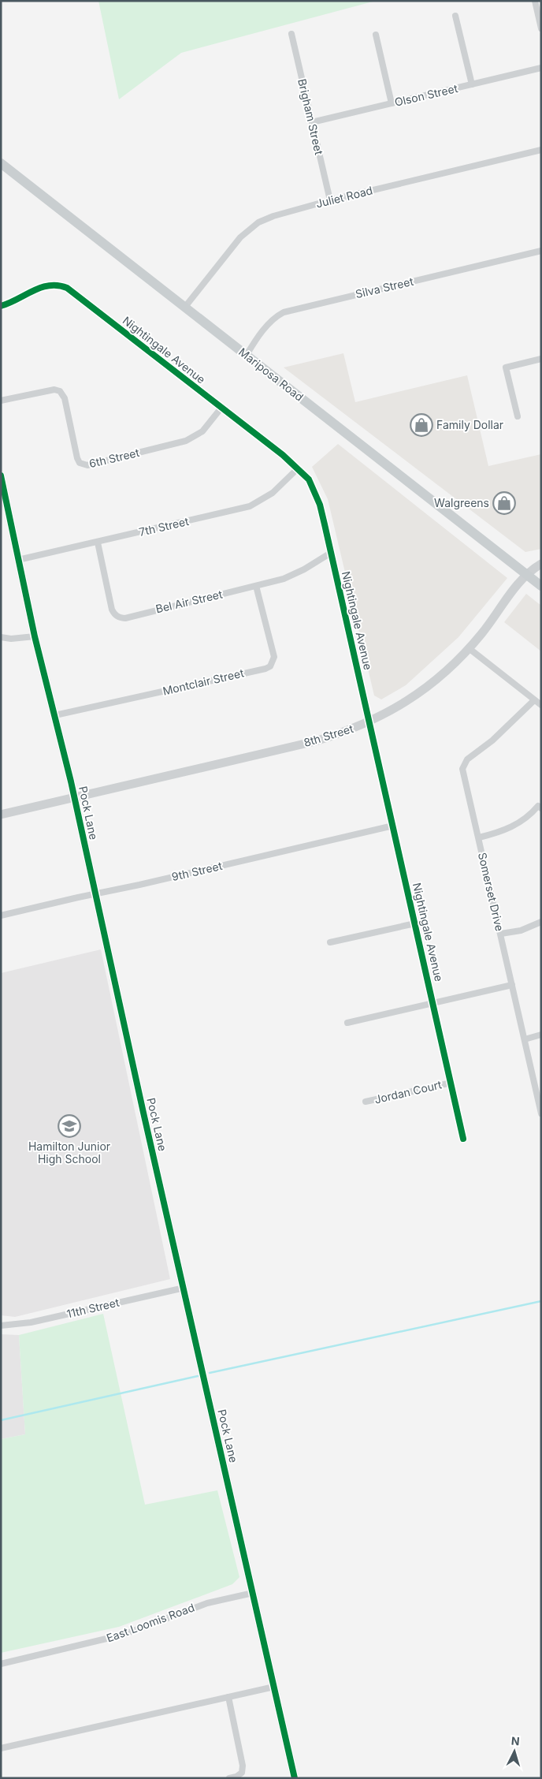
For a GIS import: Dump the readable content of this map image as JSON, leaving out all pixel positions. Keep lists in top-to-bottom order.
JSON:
{
  "streets": {
    "main road": ["Mariposa Road"],
    "street": [
      "Olson Street",
      "Brigham Street",
      "Juliet Road",
      "Silva Street",
      "Nightingale Avenue",
      "6th Street",
      "7th Street",
      "Bel Air Street",
      "Montclair Street",
      "8th Street",
      "Pock Lane",
      "9th Street",
      "Somerset Drive",
      "Jordan Court",
      "11th Street",
      "East Loomis Road"
    ]
  },
  "crossings": [
    ["Olson Street", "Brigham Street"],
    ["Brigham Street", "Juliet Road"],
    ["Juliet Road", "Mariposa Road"],
    ["Silva Street", "Mariposa Road"],
    ["Nightingale Avenue", "6th Street"],
    ["Nightingale Avenue", "7th Street"],
    ["Nightingale Avenue", "Bel Air Street"],
    ["Nightingale Avenue", "8th Street"],
    ["Nightingale Avenue", "9th Street"],
    ["Nightingale Avenue", "Jordan Court"],
    ["Mariposa Road", "8th Street"],
    ["7th Street", "Bel Air Street"],
    ["7th Street", "Pock Lane"],
    ["Bel Air Street", "Montclair Street"],
    ["Montclair Street", "Pock Lane"],
    ["8th Street", "Pock Lane"],
    ["Pock Lane", "9th Street"],
    ["Pock Lane", "11th Street"],
    ["Pock Lane", "East Loomis Road"]
  ],
  "places": {
    "shop": ["Family Dollar", "Walgreens"],
    "school or university": ["Hamilton Junior High School"]
  },
  "north": "top"
}
